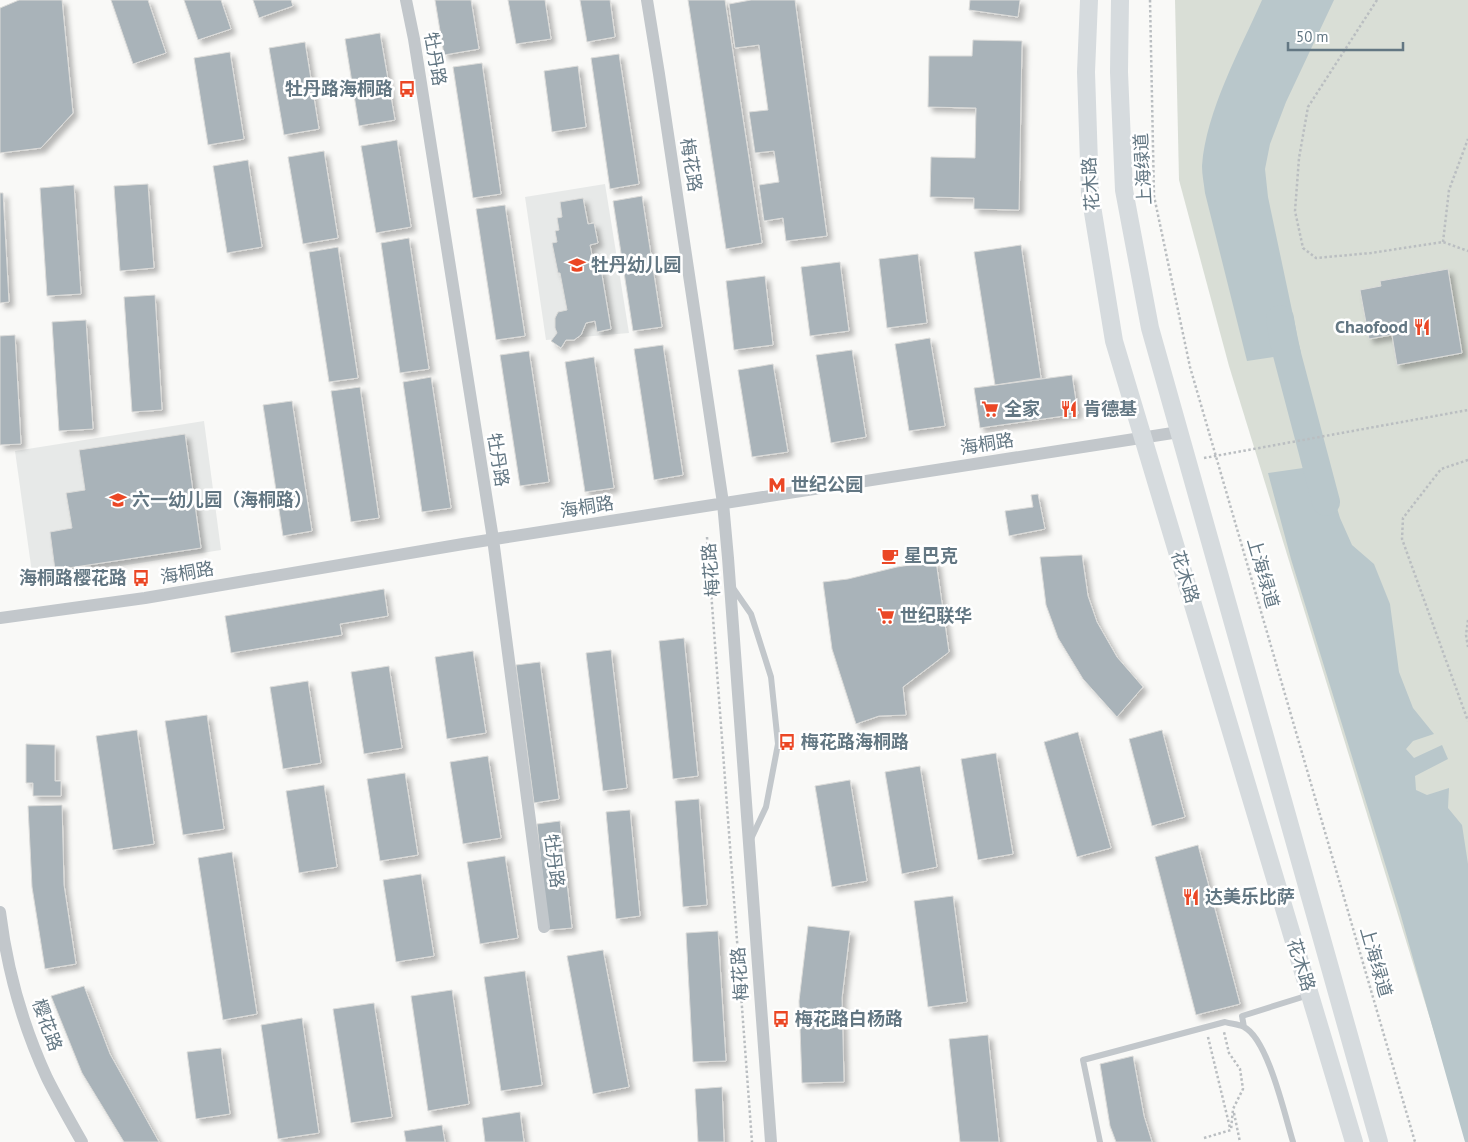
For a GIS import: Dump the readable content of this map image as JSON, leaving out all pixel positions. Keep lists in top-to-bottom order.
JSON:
{
  "streets": {
    "main road": ["花木路"],
    "street": [
      "牡丹路",
      "梅花路",
      "海桐路",
      "樱花路"
    ],
    "path": ["上海绿道"]
  },
  "crossings": [
    ["牡丹路", "海桐路"],
    ["梅花路", "海桐路"],
    ["花木路", "海桐路"]
  ],
  "places": {
    "bus stop": [
      "牡丹路海桐路",
      "海桐路樱花路",
      "梅花路海桐路",
      "梅花路白杨路"
    ],
    "school or university": ["牡丹幼儿园", "六一幼儿园（海桐路）"],
    "restaurant": ["Chaofood", "肯德基", "达美乐比萨"],
    "supermarket": ["全家", "世纪联华"],
    "metro station": ["世纪公园"],
    "cafe": ["星巴克"]
  },
  "scale_bar": "50 m"
}
